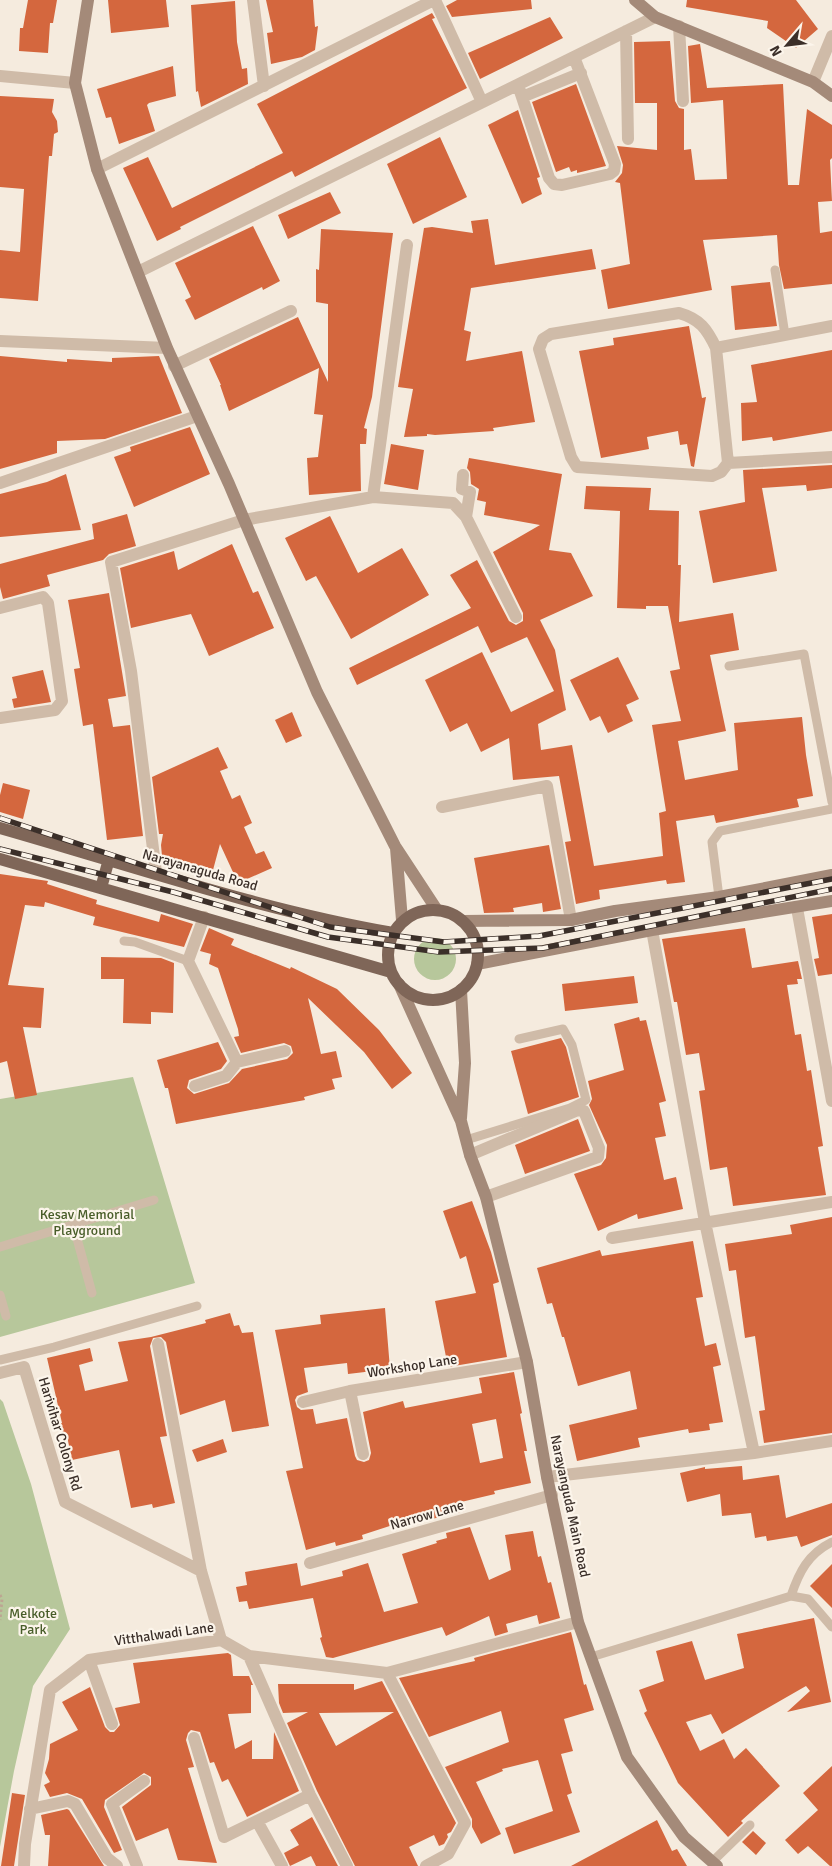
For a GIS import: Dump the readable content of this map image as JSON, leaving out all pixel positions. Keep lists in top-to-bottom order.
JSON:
{
  "streets": {
    "main road": ["Narayanaguda Road"],
    "street": [
      "Workshop Lane",
      "Harivihar Colony Rd",
      "Narayanguda Main Road",
      "Narrow Lane",
      "Vitthalwadi Lane"
    ]
  },
  "crossings": [
    ["Narayanaguda Road", "Narayanguda Main Road"],
    ["Workshop Lane", "Narayanguda Main Road"],
    ["Narayanguda Main Road", "Narrow Lane"],
    ["Narayanguda Main Road", "Vitthalwadi Lane"]
  ],
  "parks": ["Kesav Memorial Playground", "Melkote Park"],
  "north": "bottom left"
}
